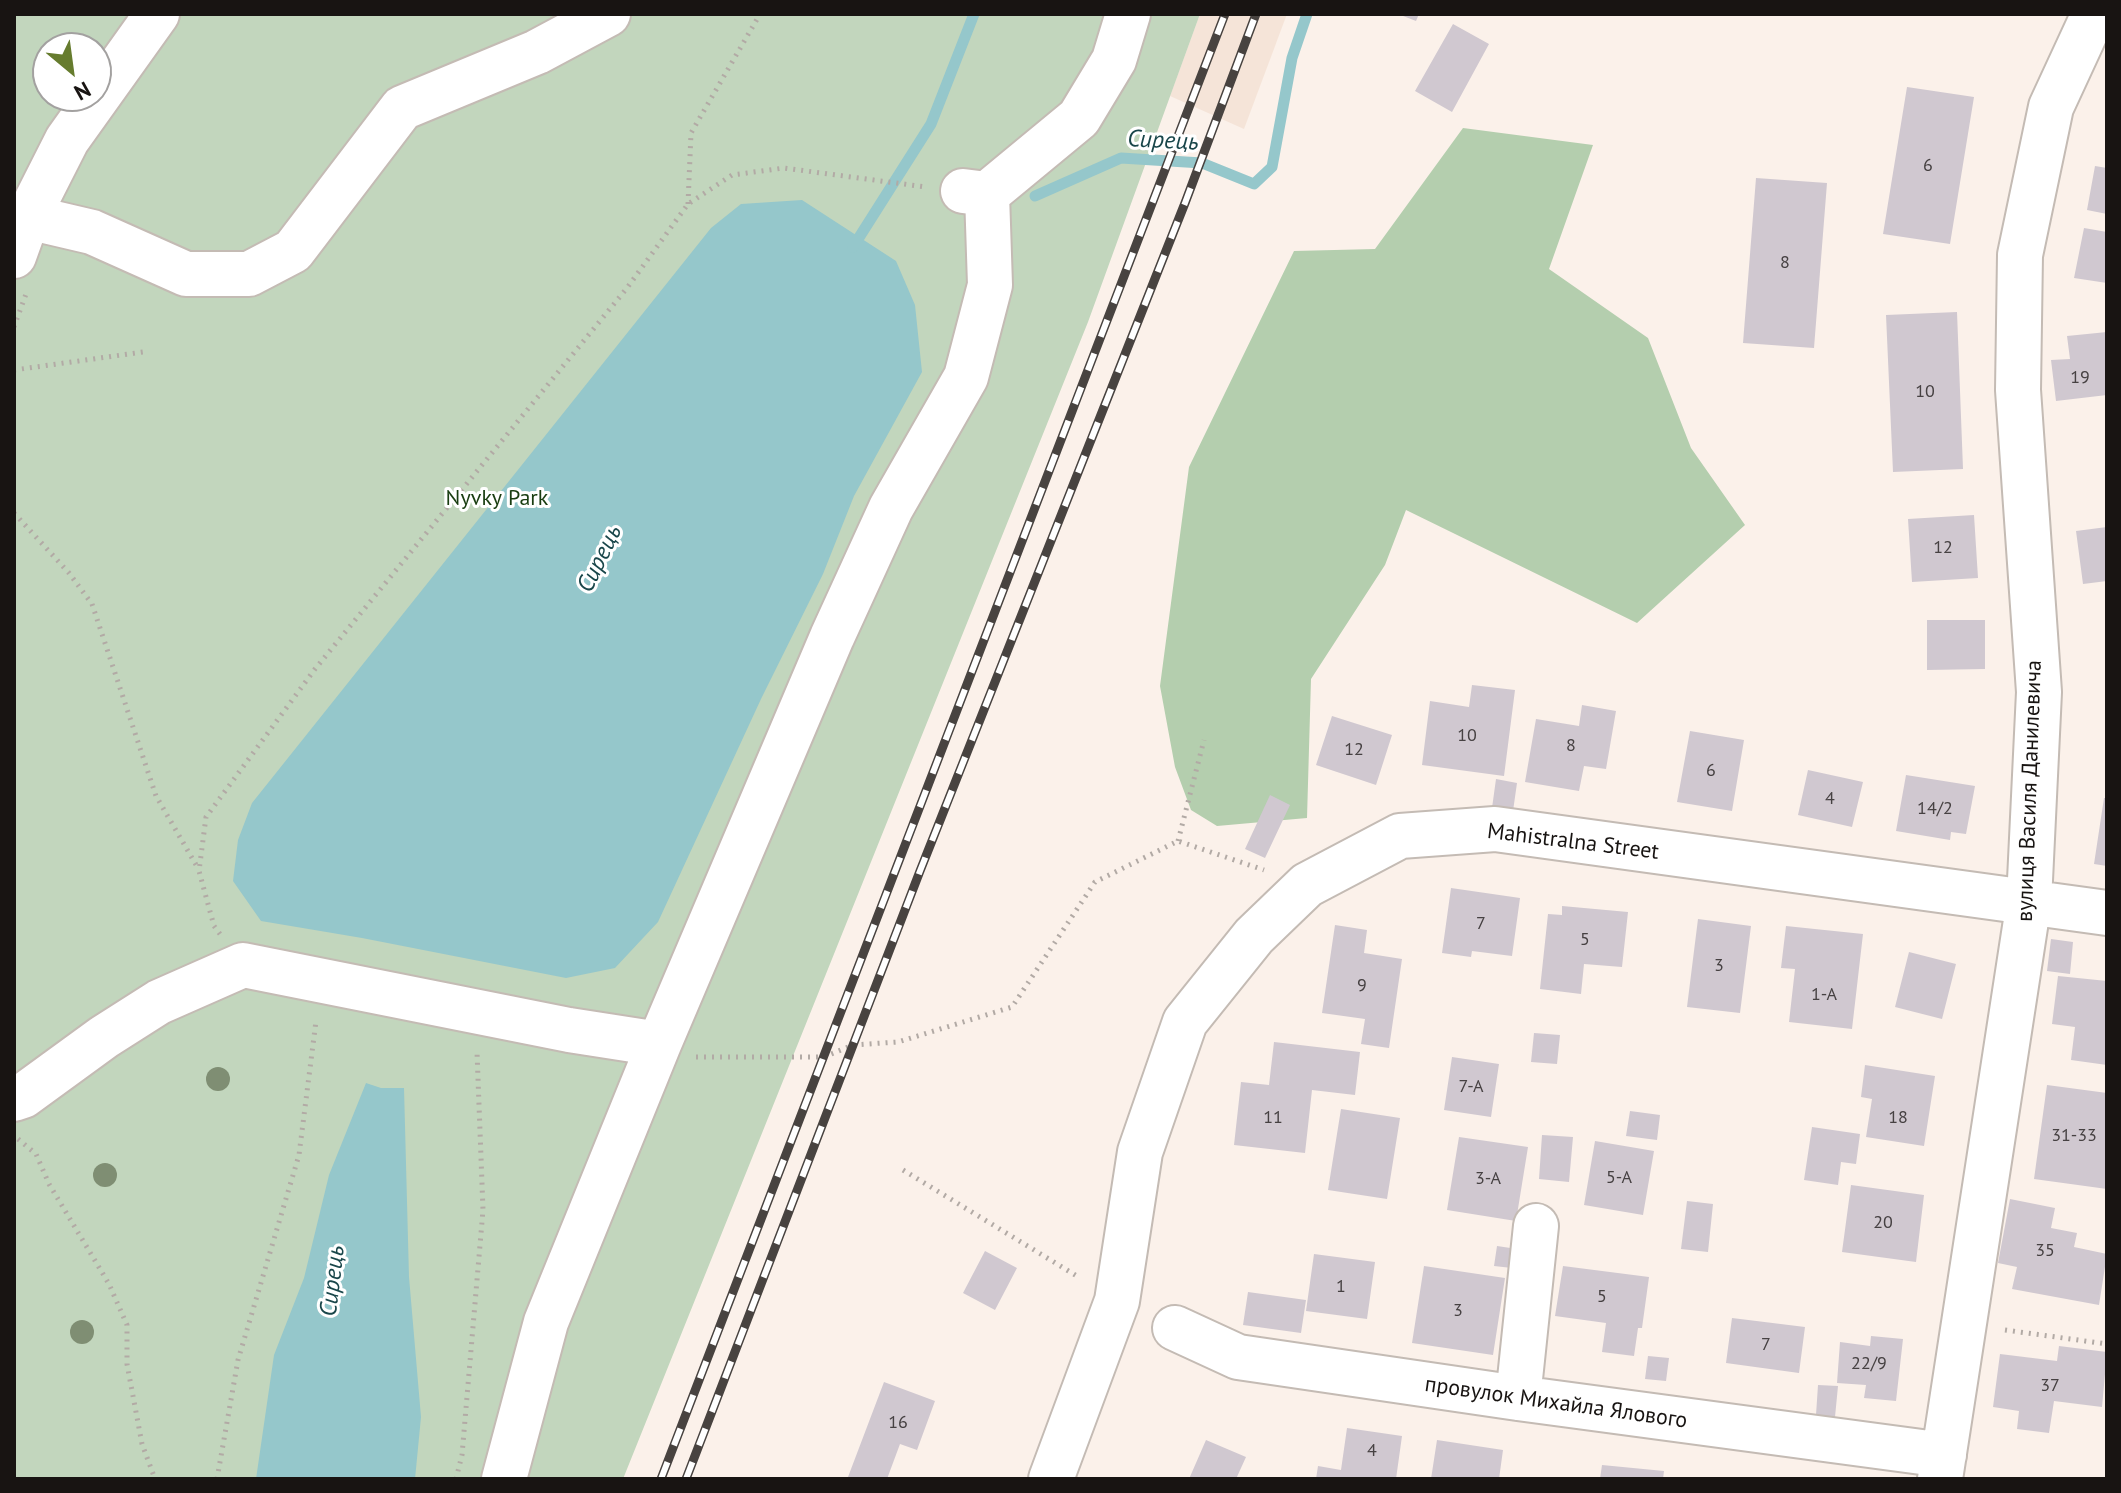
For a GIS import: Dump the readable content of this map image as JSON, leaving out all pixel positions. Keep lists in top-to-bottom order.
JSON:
{
  "streets": {
    "street": ["вулиця Василя Данилевича", "Mahistralna Street", "провулок Михайла Ялового"]
  },
  "crossings": [
    ["вулиця Василя Данилевича", "Mahistralna Street"],
    ["вулиця Василя Данилевича", "провулок Михайла Ялового"],
    ["Mahistralna Street", "провулок Михайла Ялового"]
  ],
  "water": ["Сирець"],
  "parks": ["Nyvky Park"],
  "house_numbers": [
    "6",
    "8",
    "19",
    "10",
    "12",
    "10",
    "8",
    "12",
    "6",
    "4",
    "14/2",
    "7",
    "5",
    "3",
    "9",
    "1-А",
    "7-А",
    "11",
    "18",
    "31-33",
    "5-А",
    "3-А",
    "20",
    "35",
    "1",
    "5",
    "3",
    "7",
    "22/9",
    "37",
    "16",
    "4"
  ],
  "north": "bottom right"
}
